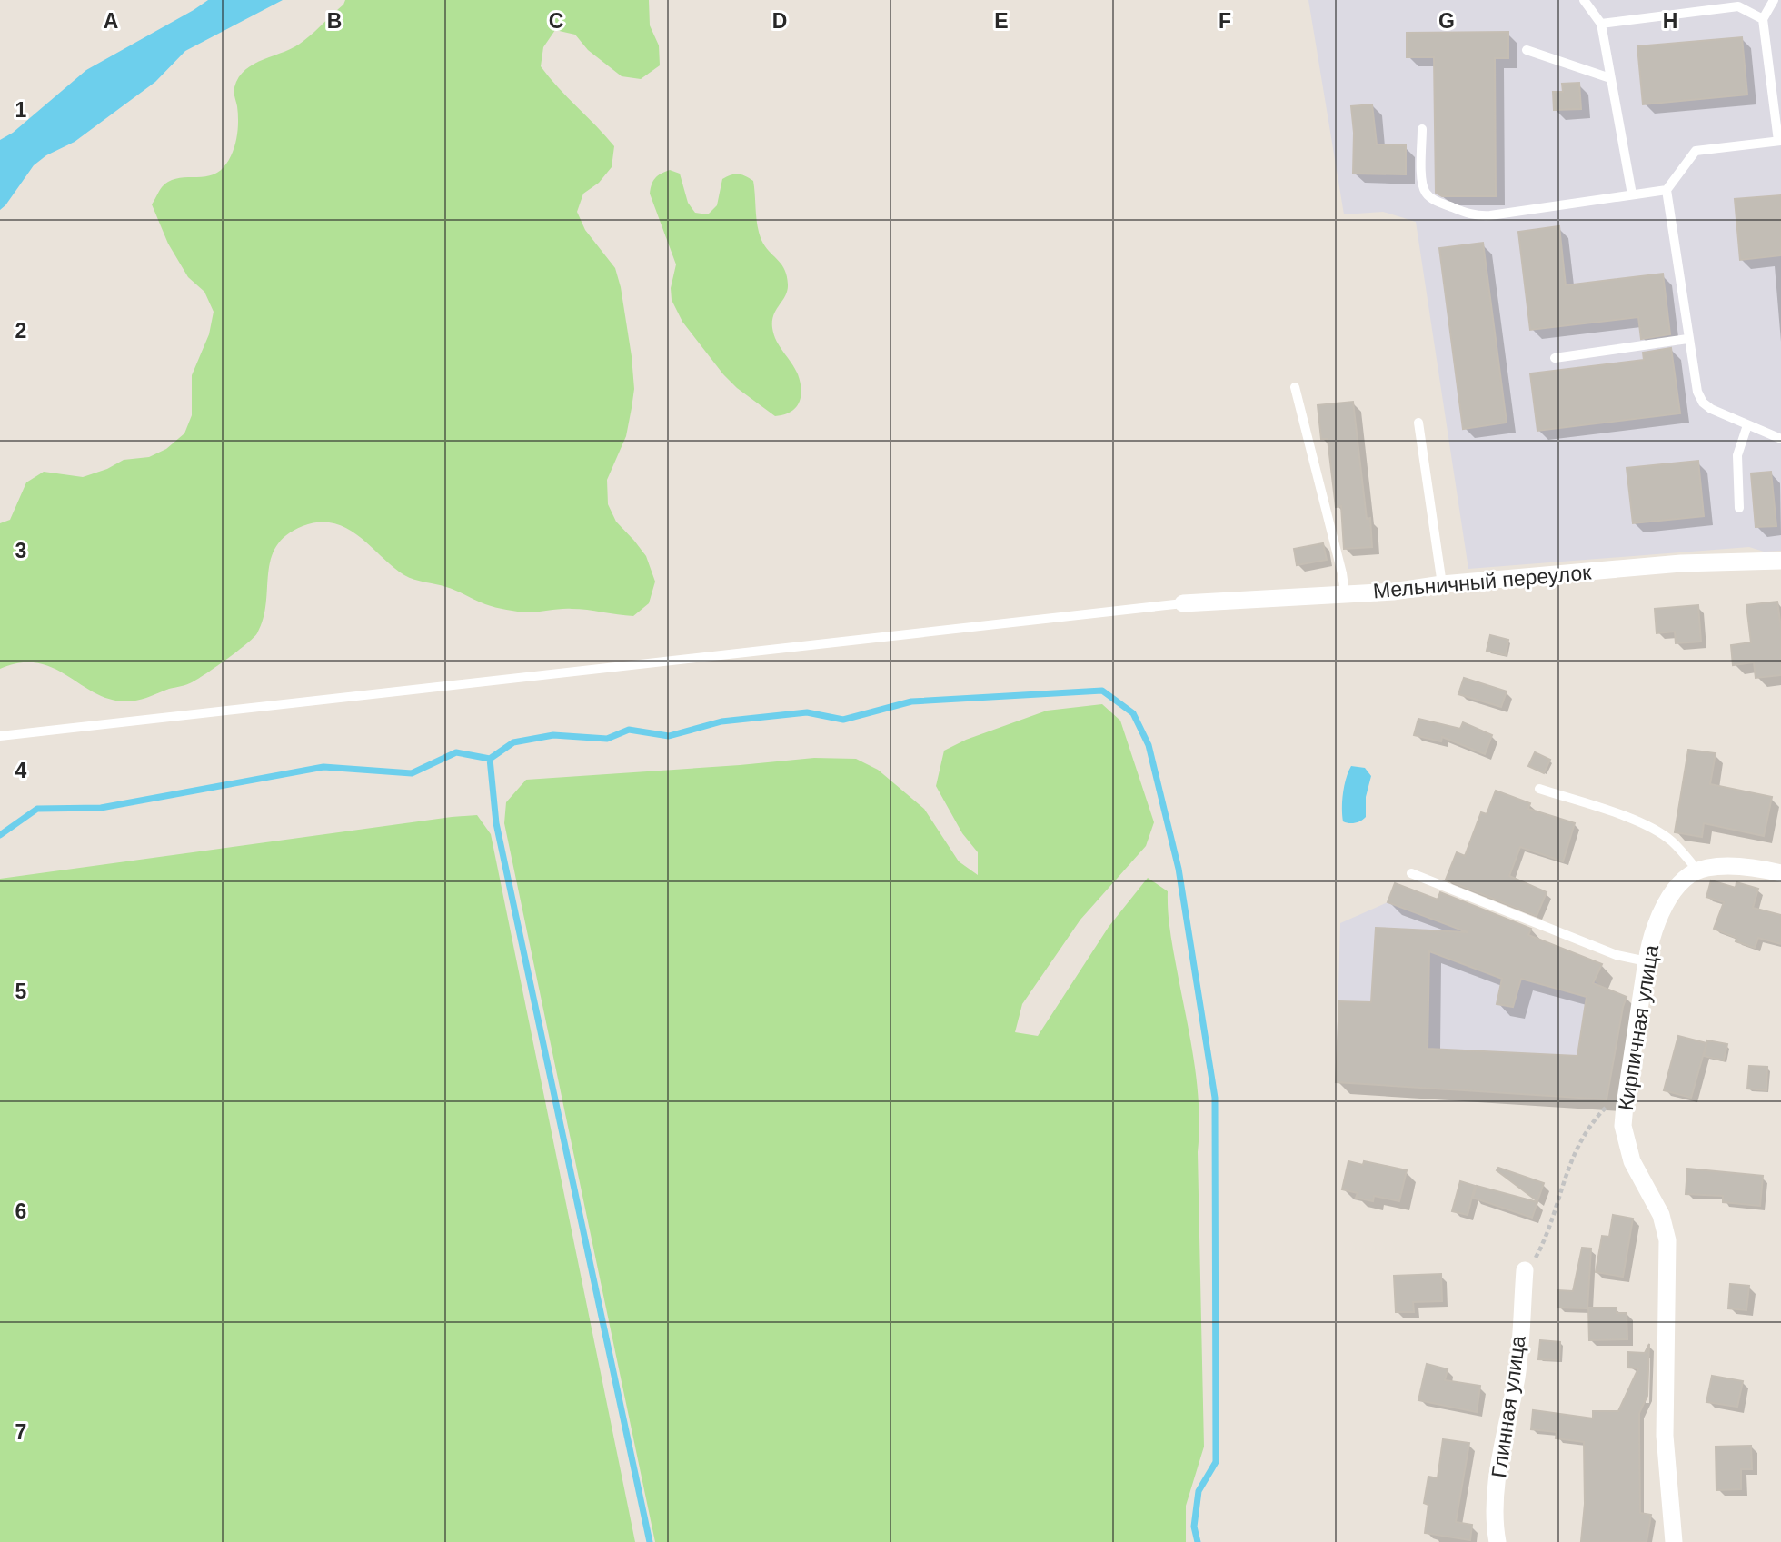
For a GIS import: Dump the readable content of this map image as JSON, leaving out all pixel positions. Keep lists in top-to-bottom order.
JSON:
{
  "streets": {
    "street": ["Мельничный переулок", "Кирпичная улица", "Глинная улица"]
  },
  "grid": {
    "columns": [
      "A",
      "B",
      "C",
      "D",
      "E",
      "F",
      "G",
      "H"
    ],
    "rows": [
      "1",
      "2",
      "3",
      "4",
      "5",
      "6",
      "7"
    ]
  }
}
